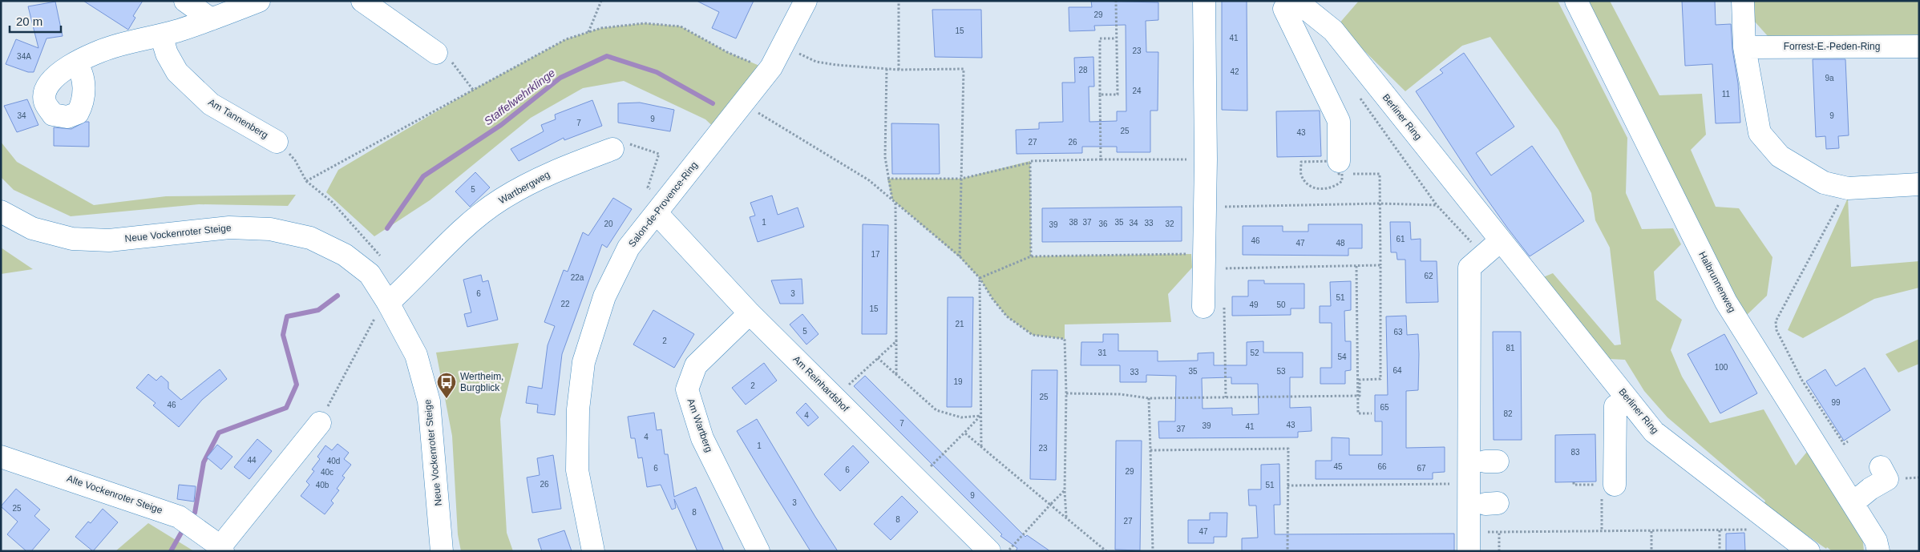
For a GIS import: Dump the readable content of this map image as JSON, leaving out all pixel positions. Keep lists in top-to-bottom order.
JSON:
{
  "streets": {
    "street": [
      "Forrest-E.-Peden-Ring",
      "Berliner Ring",
      "Am Tannenberg",
      "Wartbergweg",
      "Salon-de-Provence-Ring",
      "Neue Vockenroter Steige",
      "Halbrunnenweg",
      "Am Reinhardshof",
      "Am Wartberg",
      "Alte Vockenroter Steige"
    ]
  },
  "crossings": [
    ["Wartbergweg", "Neue Vockenroter Steige"],
    ["Salon-de-Provence-Ring", "Am Reinhardshof"],
    ["Am Reinhardshof", "Am Wartberg"]
  ],
  "water": ["Staffelwehrklinge"],
  "places": {
    "bus stop": ["Wertheim, Burgblick"]
  },
  "house_numbers": [
    "29",
    "15",
    "41",
    "23",
    "34A",
    "28",
    "42",
    "9a",
    "24",
    "11",
    "34",
    "9",
    "9",
    "7",
    "25",
    "43",
    "27",
    "26",
    "5",
    "1",
    "38",
    "37",
    "35",
    "34",
    "33",
    "20",
    "36",
    "32",
    "39",
    "61",
    "46",
    "47",
    "48",
    "17",
    "62",
    "22a",
    "6",
    "3",
    "51",
    "22",
    "49",
    "50",
    "15",
    "21",
    "5",
    "63",
    "2",
    "81",
    "31",
    "52",
    "54",
    "100",
    "64",
    "35",
    "53",
    "33",
    "19",
    "2",
    "25",
    "99",
    "46",
    "65",
    "82",
    "4",
    "7",
    "43",
    "39",
    "41",
    "37",
    "4",
    "1",
    "23",
    "83",
    "44",
    "40d",
    "45",
    "66",
    "6",
    "67",
    "6",
    "29",
    "40c",
    "26",
    "40b",
    "51",
    "9",
    "3",
    "25",
    "8",
    "8",
    "27",
    "47"
  ],
  "scale_bar": "20 m"
}
